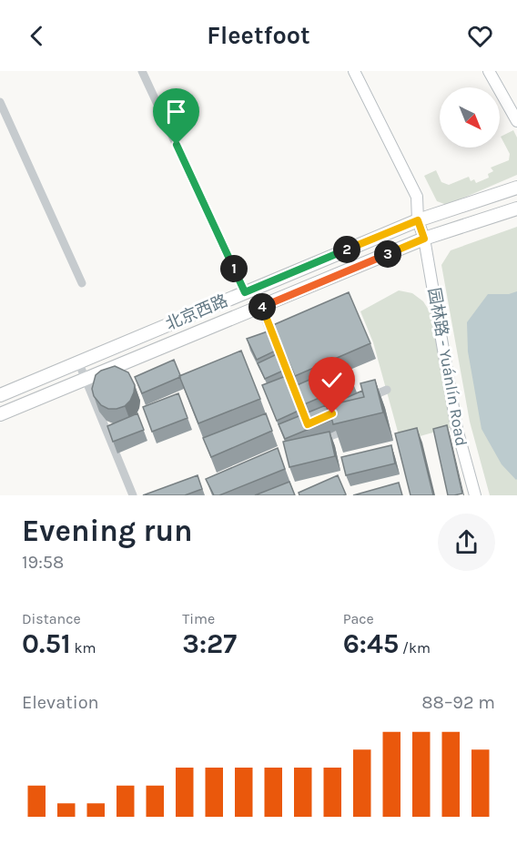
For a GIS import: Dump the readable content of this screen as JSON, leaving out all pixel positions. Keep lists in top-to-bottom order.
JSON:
{
  "streets": {
    "main road": ["北京西路"],
    "street": ["园林路 - Yuánlín Road"]
  },
  "crossings": [
    ["北京西路", "园林路 - Yuánlín Road"]
  ],
  "north": "bottom right",
  "page": {
    "header": "Fleetfoot",
    "pins": [
      "2",
      "3",
      "1",
      "4"
    ],
    "heading": ["Evening run", "19:58"],
    "stats": [
      ["Distance", "0.51 km"],
      ["Time", "3:27"],
      ["Pace", "6:45 /km"]
    ],
    "chart": ["Elevation", "88–92 m"]
  }
}
